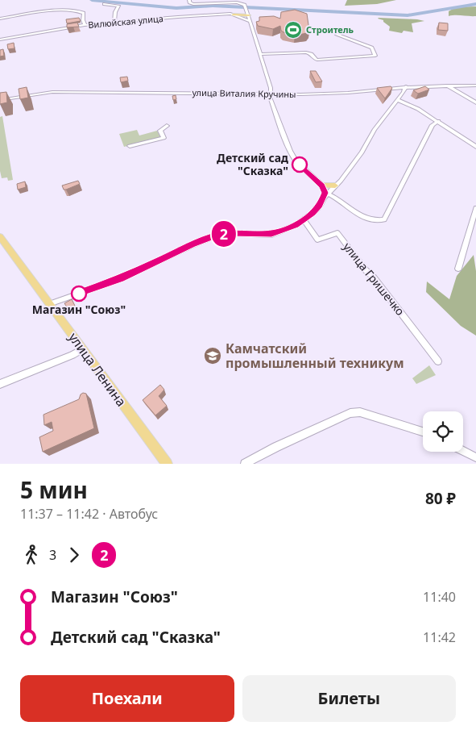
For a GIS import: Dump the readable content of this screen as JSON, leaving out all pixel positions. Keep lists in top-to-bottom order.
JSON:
{
  "streets": {
    "main road": ["улица Ленина"],
    "street": ["Вилюйская улица", "улица Виталия Кручины", "улица Гришечко"]
  },
  "places": {
    "sports": ["Строитель"],
    "other": ["Детский сад \"Сказка\"", "Магазин \"Союз\""],
    "school or university": ["Камчатский промышленный техникум"]
  },
  "lines": ["bus line 2"],
  "page": {
    "on_map": "2",
    "heading": ["5 мин", "11:37 – 11:42 · Автобус", "80 ₽"],
    "legs": ["3", "2"],
    "list": [
      {
        "name": "Магазин \"Союз\"",
        "value": "11:40"
      },
      {
        "name": "Детский сад \"Сказка\"",
        "value": "11:42"
      }
    ],
    "buttons": ["Поехали", "Билеты"]
  }
}
